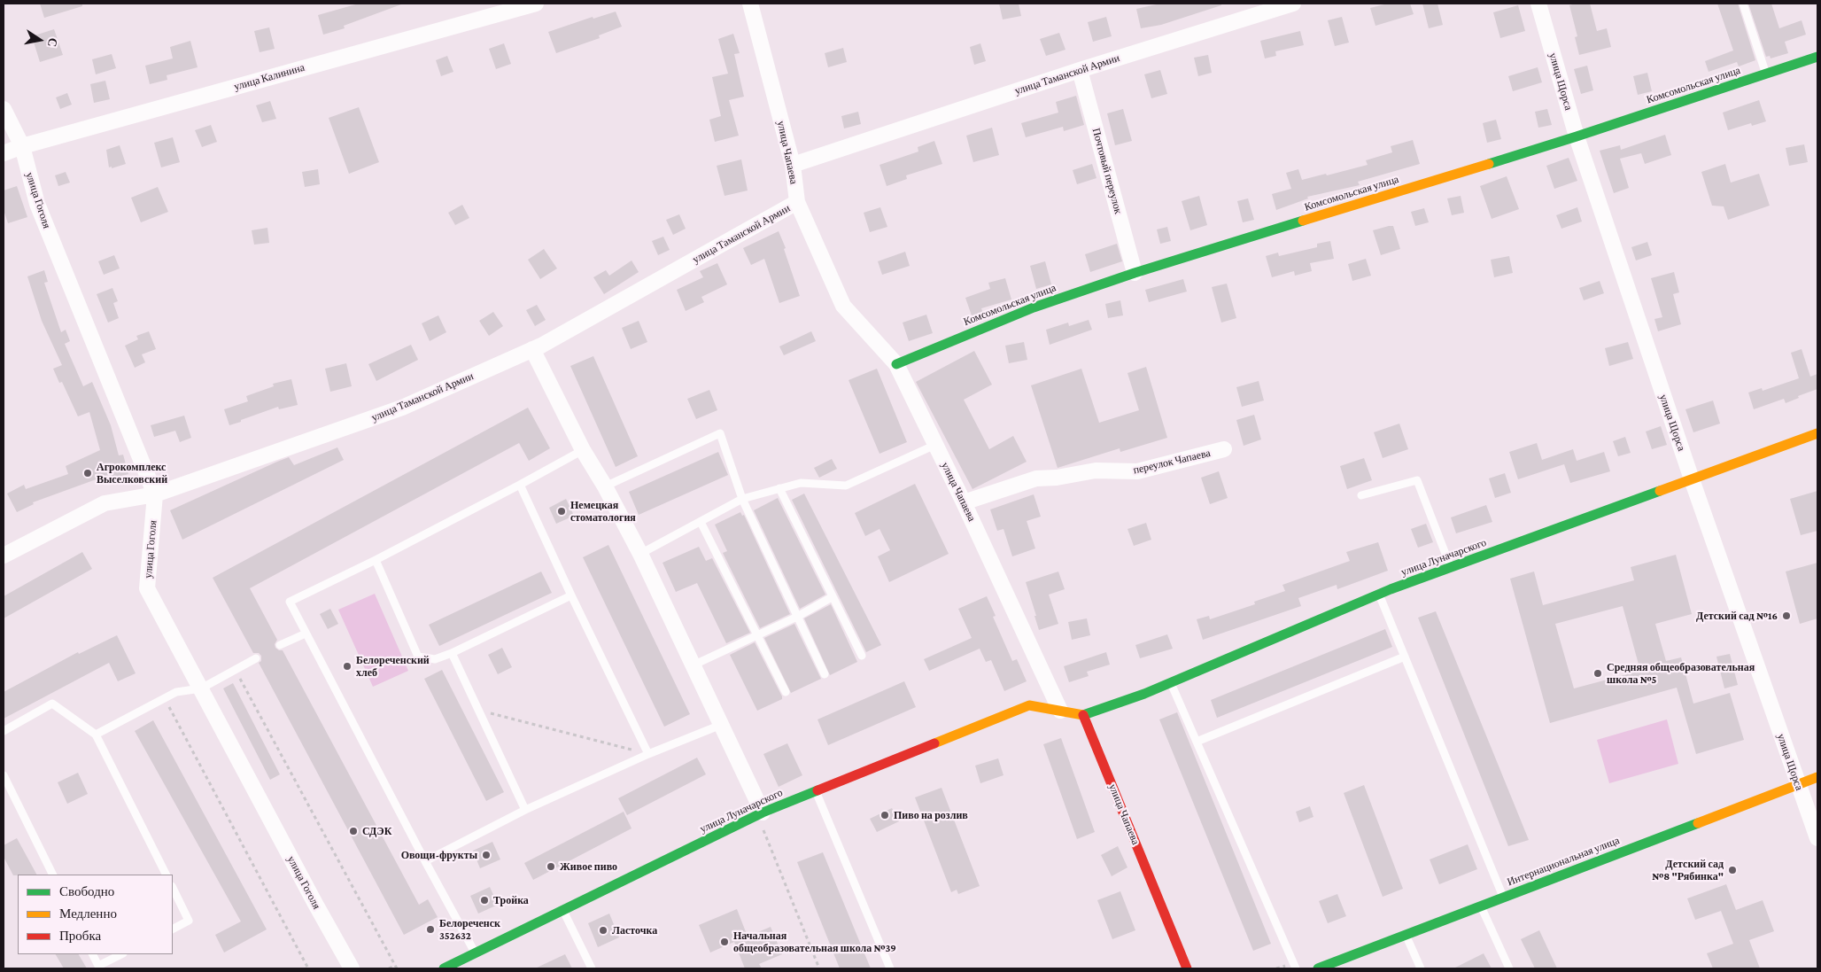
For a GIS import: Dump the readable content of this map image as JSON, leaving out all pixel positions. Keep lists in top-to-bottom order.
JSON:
{
  "streets": {
    "street": [
      "улица Таманской Армии",
      "улица Калинина",
      "улица Щорса",
      "Комсомольская улица",
      "улица Чапаева",
      "Почтовый переулок",
      "улица Гоголя",
      "переулок Чапаева",
      "улица Луначарского",
      "Интернациональная улица"
    ]
  },
  "crossings": [
    ["улица Таманской Армии", "улица Чапаева"],
    ["улица Таманской Армии", "Почтовый переулок"],
    ["улица Таманской Армии", "улица Гоголя"],
    ["улица Калинина", "улица Гоголя"],
    ["улица Щорса", "Комсомольская улица"],
    ["улица Щорса", "улица Луначарского"],
    ["улица Щорса", "Интернациональная улица"],
    ["Комсомольская улица", "улица Чапаева"],
    ["Комсомольская улица", "Почтовый переулок"],
    ["улица Чапаева", "переулок Чапаева"],
    ["улица Чапаева", "улица Луначарского"]
  ],
  "places": [
    "Агрокомплекс Выселковский",
    "Немецкая стоматология",
    "Детский сад №16",
    "Белореченский хлеб",
    "Средняя общеобразовательная школа №5",
    "Пиво на розлив",
    "СДЭК",
    "Овощи-фрукты",
    "Живое пиво",
    "Детский сад №8 \"Рябинка\"",
    "Тройка",
    "Белореченск 352632",
    "Ласточка",
    "Начальная общеобразовательная школа №39"
  ],
  "legend": ["Свободно", "Медленно", "Пробка"],
  "north": "right"
}
